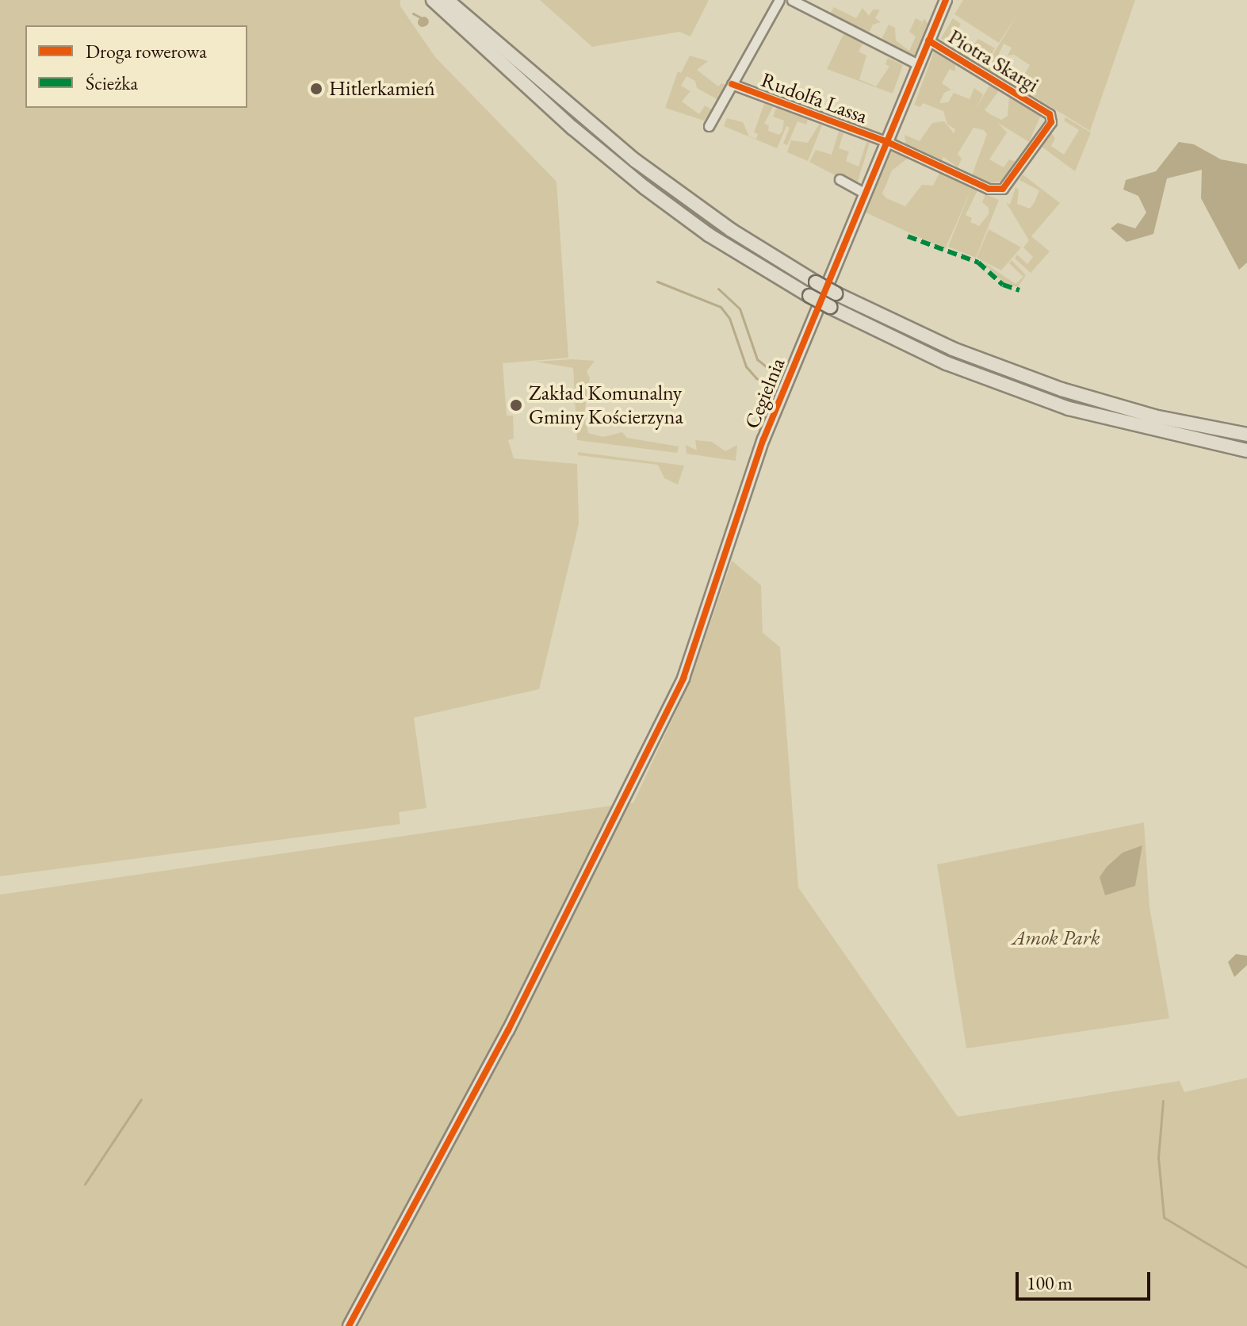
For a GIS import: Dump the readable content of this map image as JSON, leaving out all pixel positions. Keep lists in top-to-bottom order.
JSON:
{
  "streets": {
    "street": ["Piotra Skargi", "Rudolfa Lassa", "Cegielnia"]
  },
  "crossings": [
    ["Piotra Skargi", "Rudolfa Lassa"],
    ["Piotra Skargi", "Cegielnia"],
    ["Rudolfa Lassa", "Cegielnia"]
  ],
  "parks": ["Amok Park"],
  "places": ["Hitlerkamień", "Zakład Komunalny Gminy Kościerzyna"],
  "legend": ["Droga rowerowa", "Ścieżka"],
  "scale_bar": "100 m"
}
